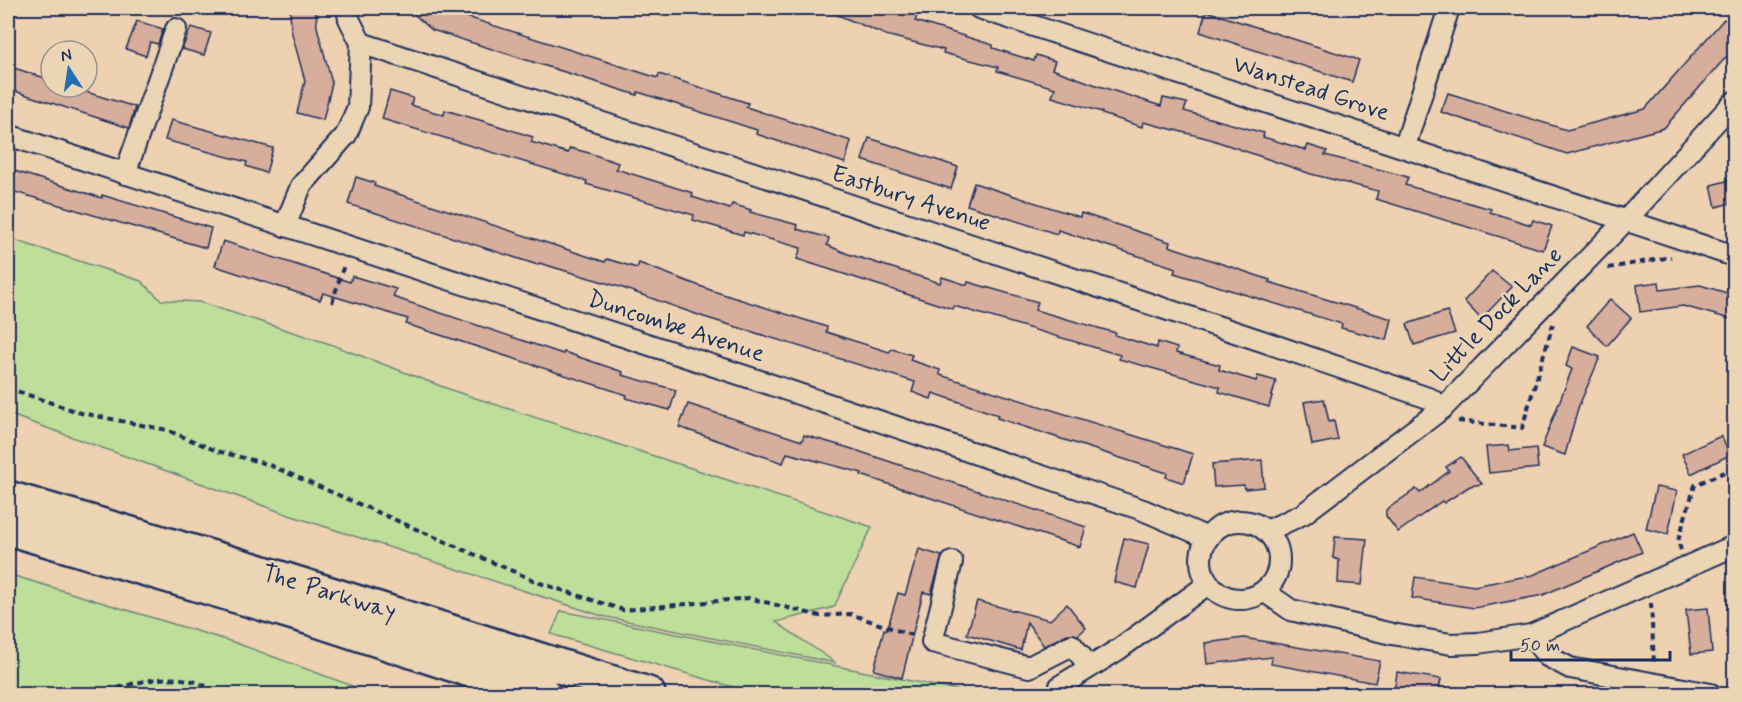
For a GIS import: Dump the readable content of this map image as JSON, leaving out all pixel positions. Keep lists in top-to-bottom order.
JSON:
{
  "streets": {
    "highway": ["The Parkway"],
    "street": [
      "Wanstead Grove",
      "Eastbury Avenue",
      "Little Dock Lane",
      "Duncombe Avenue"
    ]
  },
  "crossings": [
    ["Wanstead Grove", "Little Dock Lane"],
    ["Eastbury Avenue", "Little Dock Lane"],
    ["Little Dock Lane", "Duncombe Avenue"]
  ],
  "scale_bar": "50 m",
  "north": "top"
}
